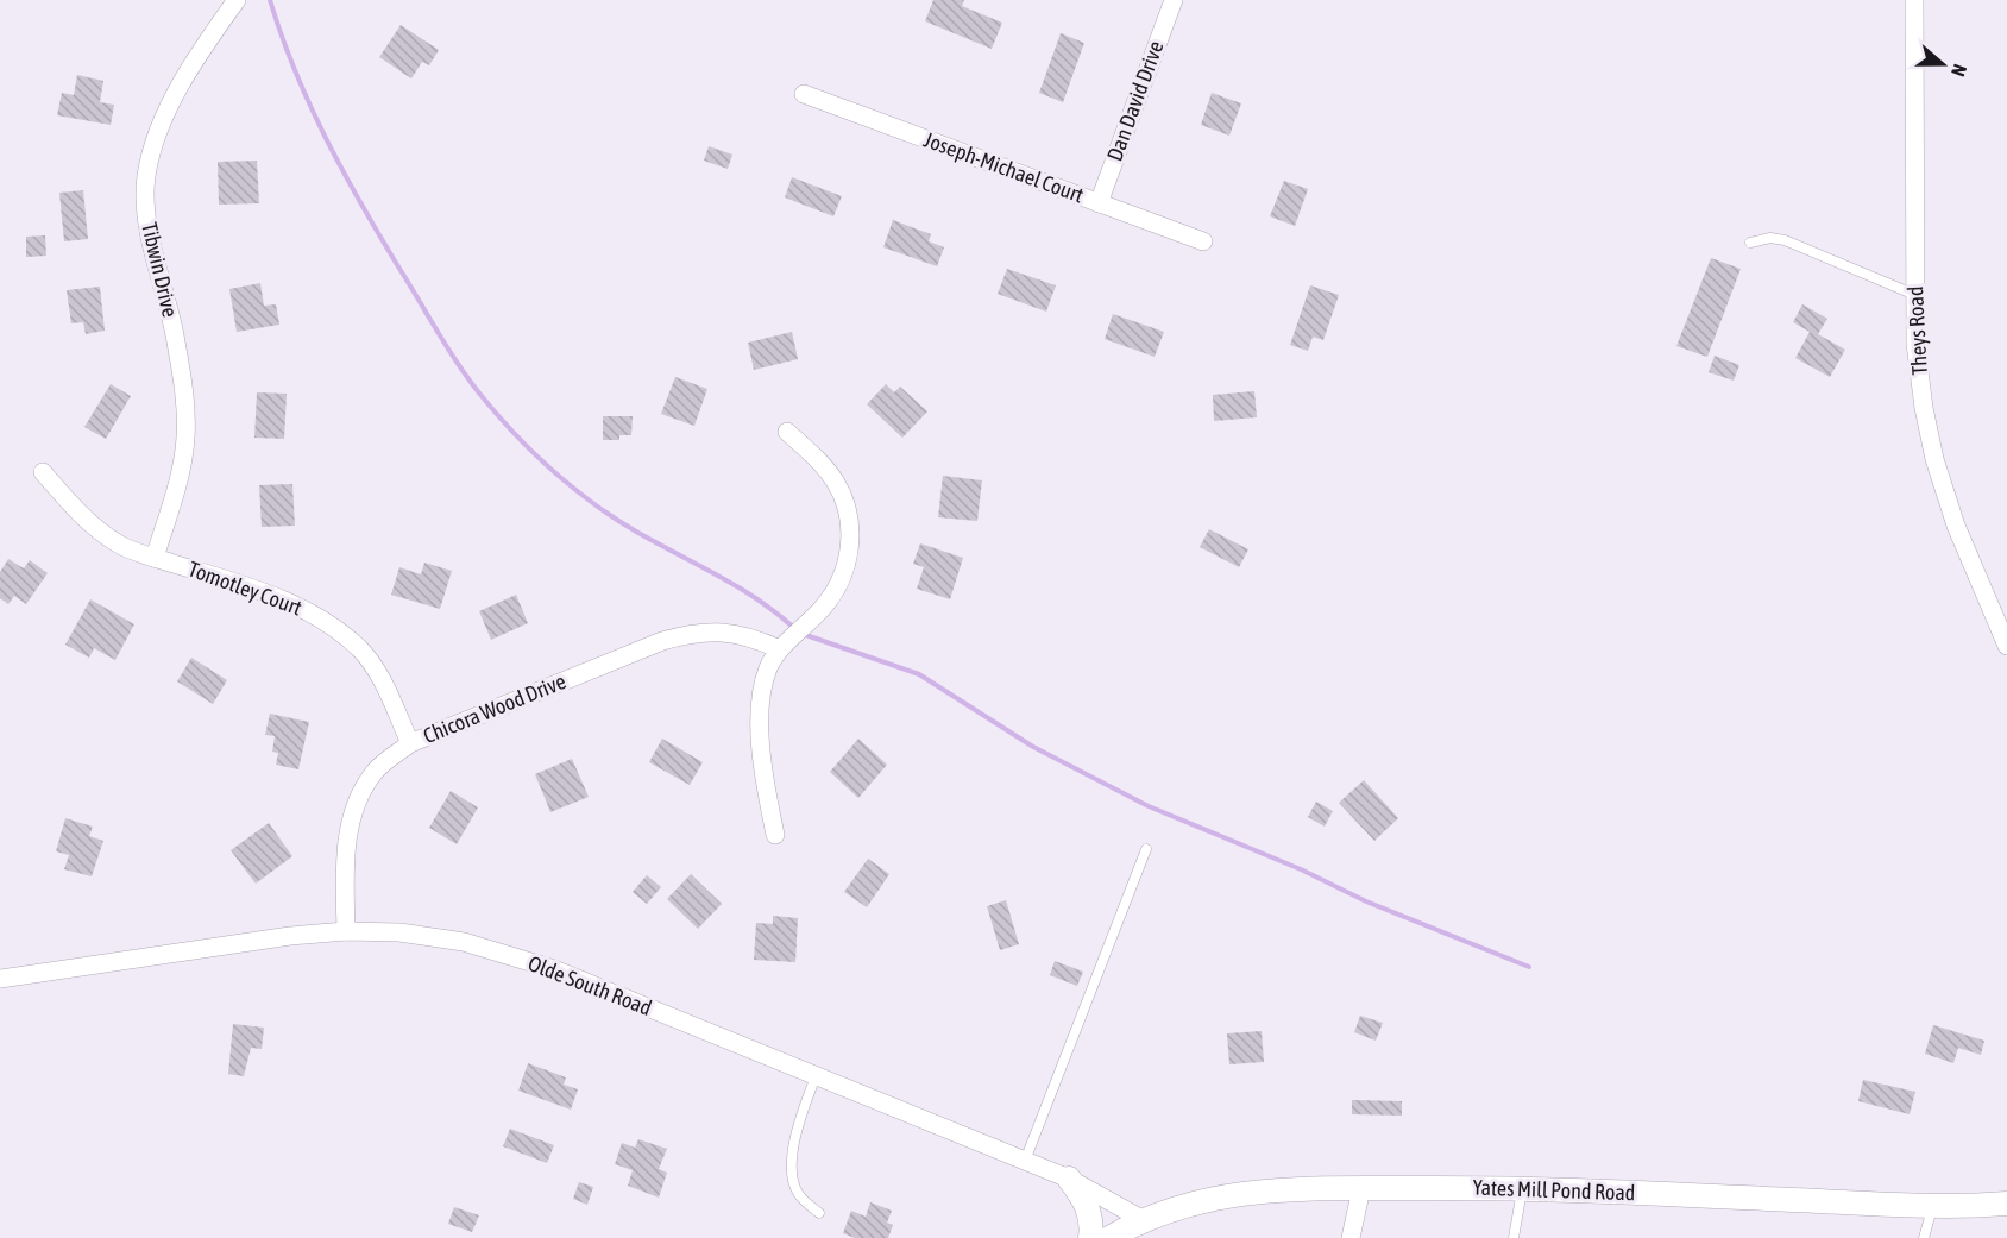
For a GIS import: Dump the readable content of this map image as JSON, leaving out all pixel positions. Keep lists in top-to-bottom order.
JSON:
{
  "streets": {
    "street": [
      "Dan David Drive",
      "Joseph-Michael Court",
      "Tibwin Drive",
      "Theys Road",
      "Tomotley Court",
      "Chicora Wood Drive",
      "Olde South Road",
      "Yates Mill Pond Road"
    ]
  },
  "crossings": [
    ["Dan David Drive", "Joseph-Michael Court"],
    ["Tibwin Drive", "Tomotley Court"],
    ["Tomotley Court", "Chicora Wood Drive"],
    ["Chicora Wood Drive", "Olde South Road"],
    ["Olde South Road", "Yates Mill Pond Road"]
  ],
  "north": "right"
}
